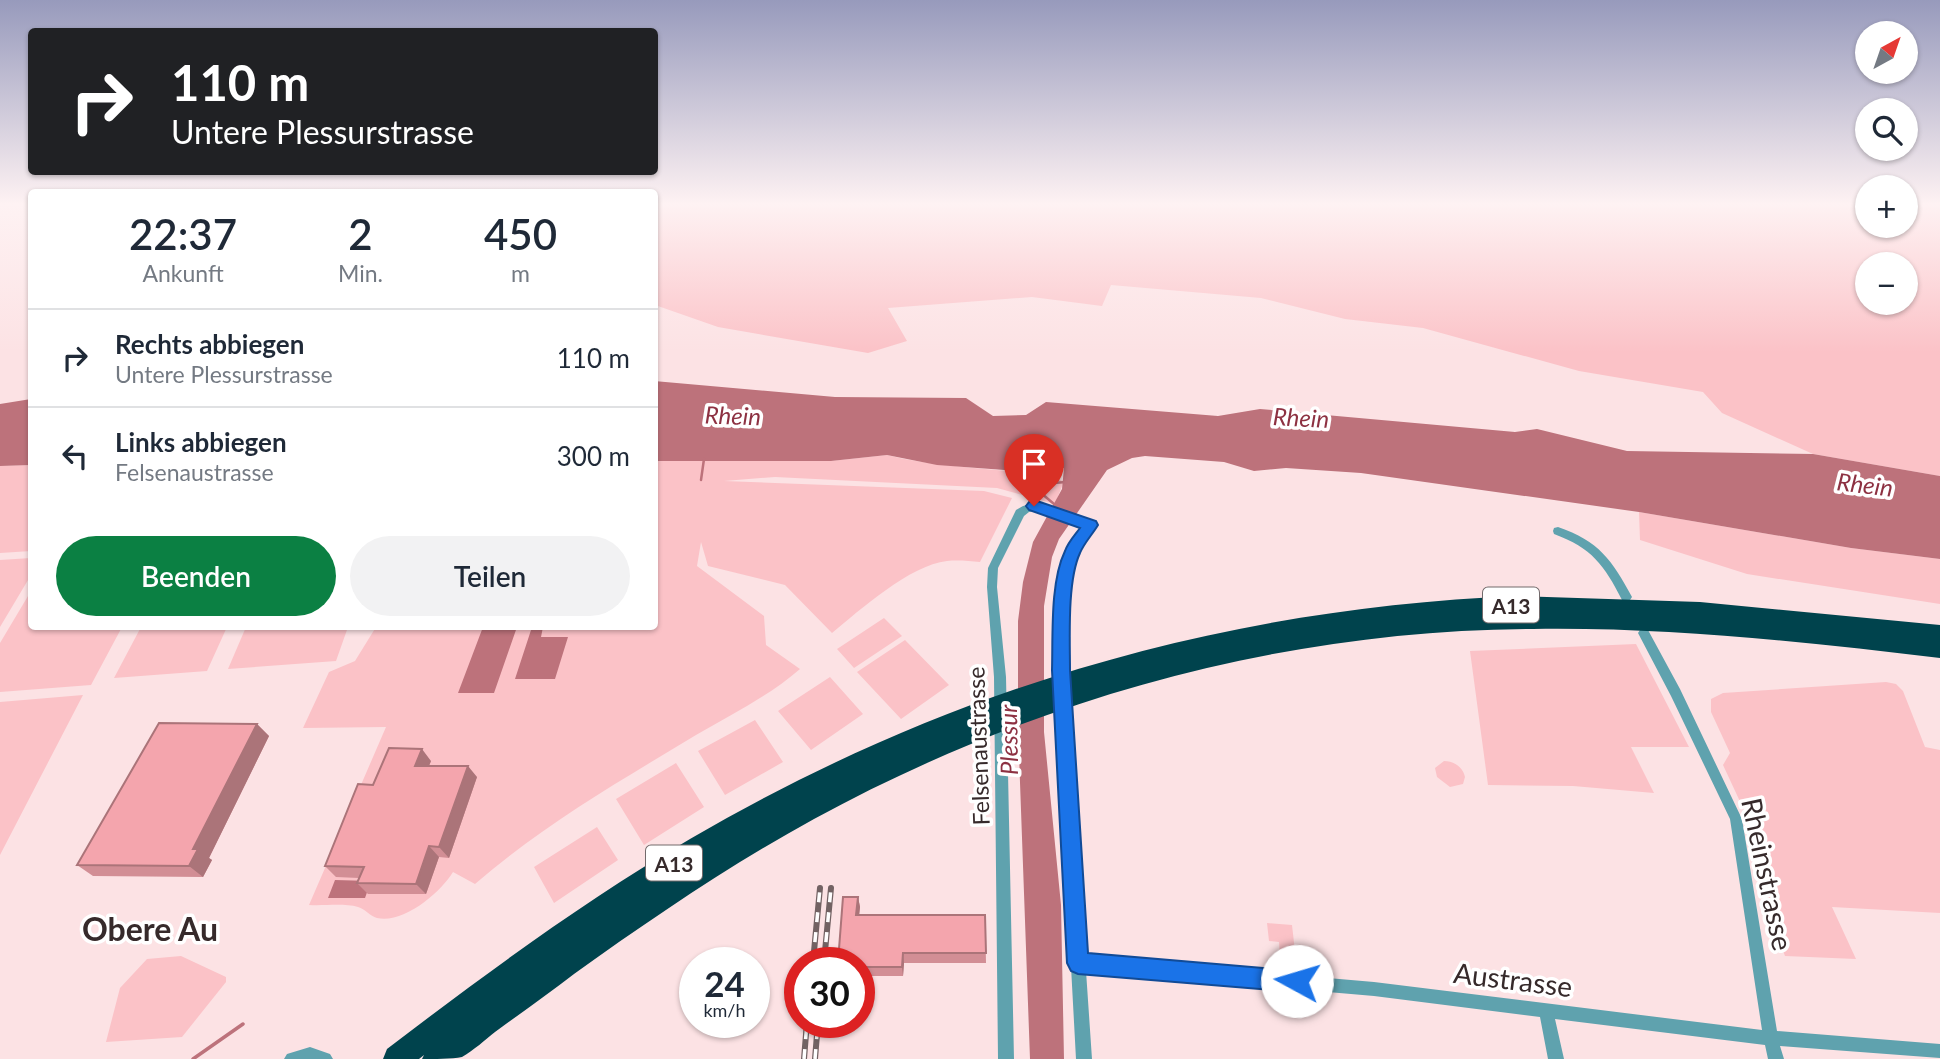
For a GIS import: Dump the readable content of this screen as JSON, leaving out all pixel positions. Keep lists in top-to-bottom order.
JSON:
{
  "streets": {
    "highway": ["A13"],
    "street": ["Felsenaustrasse", "Rheinstrasse", "Austrasse"]
  },
  "crossings": [
    ["Felsenaustrasse", "Austrasse"],
    ["Rheinstrasse", "Austrasse"]
  ],
  "districts": ["Obere Au"],
  "water": ["Rhein", "Plessur"],
  "north": "top right",
  "page": {
    "map_buttons": ["+", "−"],
    "turn": ["110 m", "Untere Plessurstrasse"],
    "eta": [
      "22:37",
      "Ankunft",
      "2",
      "Min.",
      "450",
      "m"
    ],
    "list": [
      {
        "name": "Rechts abbiegen",
        "note": "Untere Plessurstrasse",
        "value": "110 m"
      },
      {
        "name": "Links abbiegen",
        "note": "Felsenaustrasse",
        "value": "300 m"
      }
    ],
    "buttons": ["Beenden", "Teilen"],
    "speed": "24 km/h",
    "limit": "30"
  }
}
